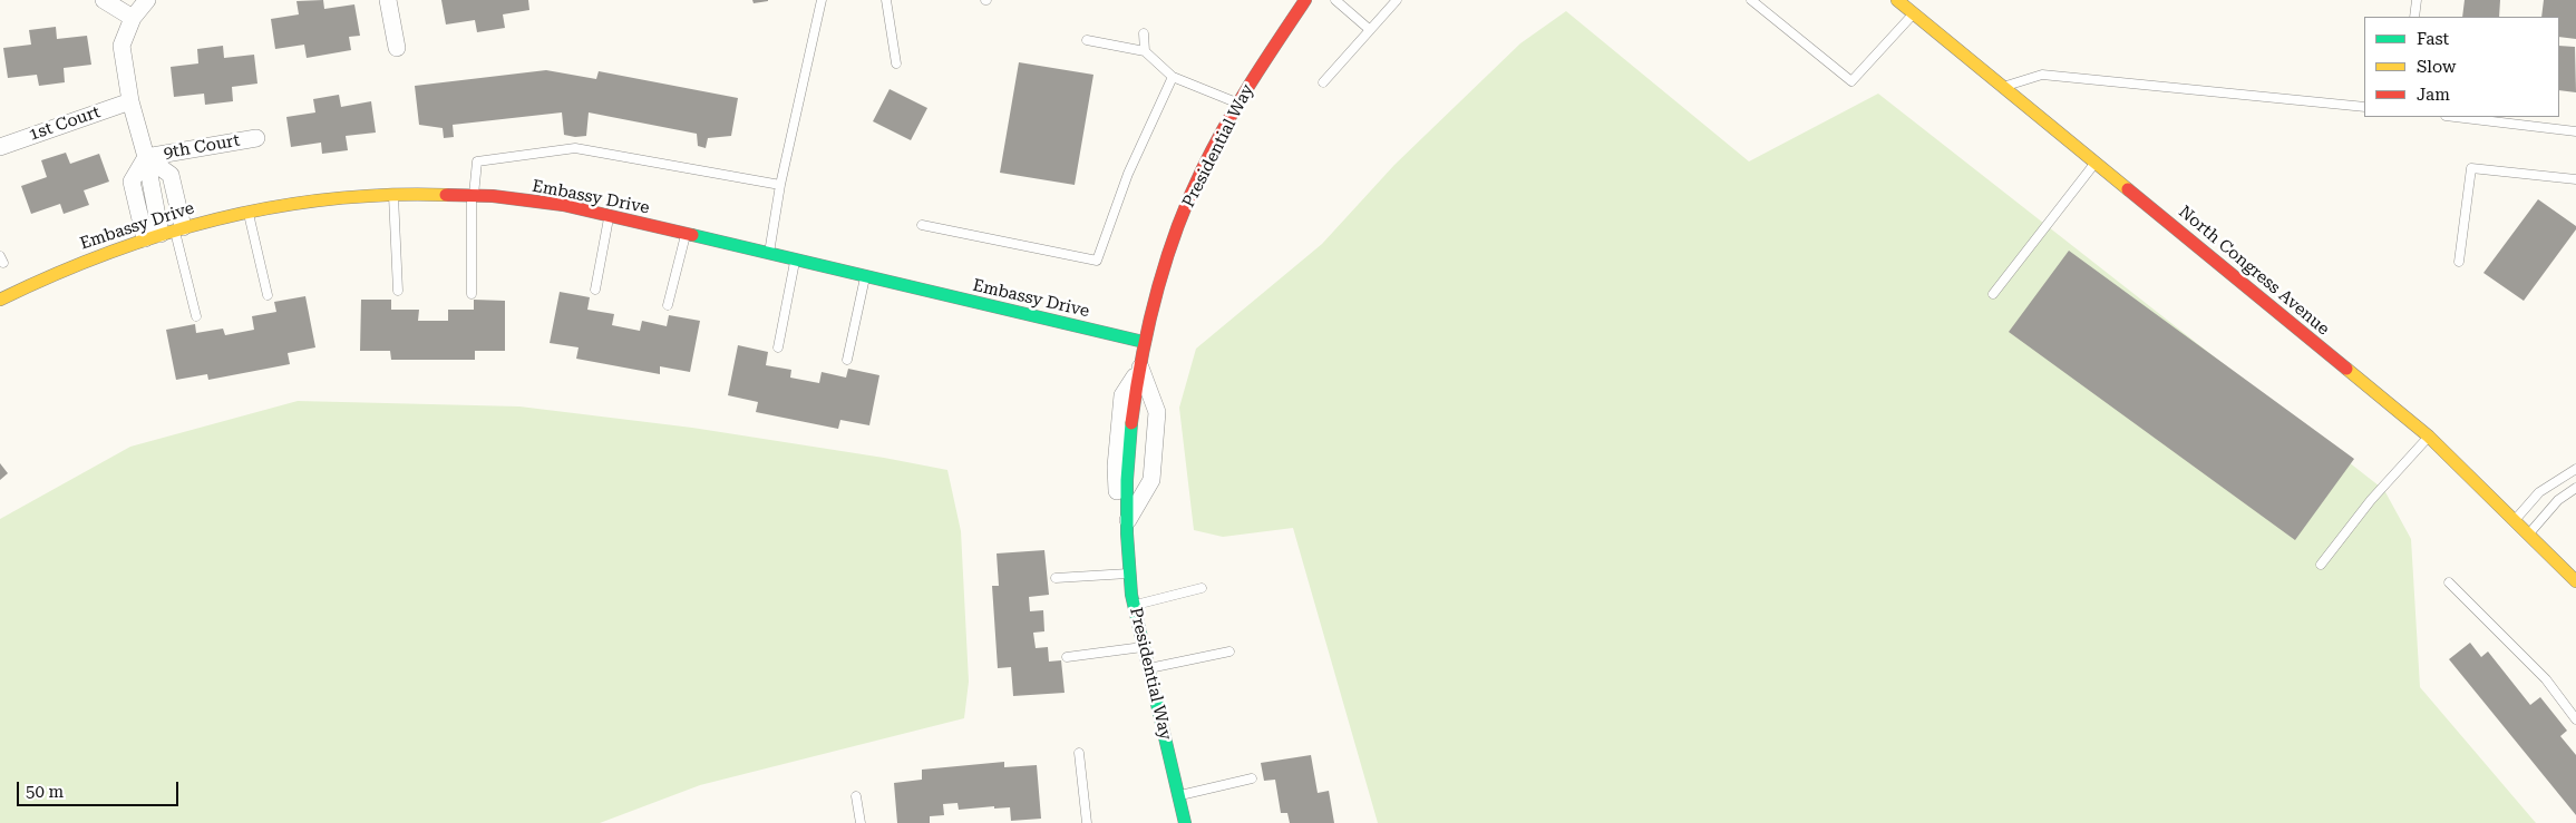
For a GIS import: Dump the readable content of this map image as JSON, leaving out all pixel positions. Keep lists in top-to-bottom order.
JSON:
{
  "streets": {
    "street": [
      "1st Court",
      "Presidential Way",
      "9th Court",
      "Embassy Drive",
      "North Congress Avenue"
    ]
  },
  "crossings": [
    ["Presidential Way", "Embassy Drive"]
  ],
  "legend": ["Fast", "Slow", "Jam"],
  "scale_bar": "50 m"
}
